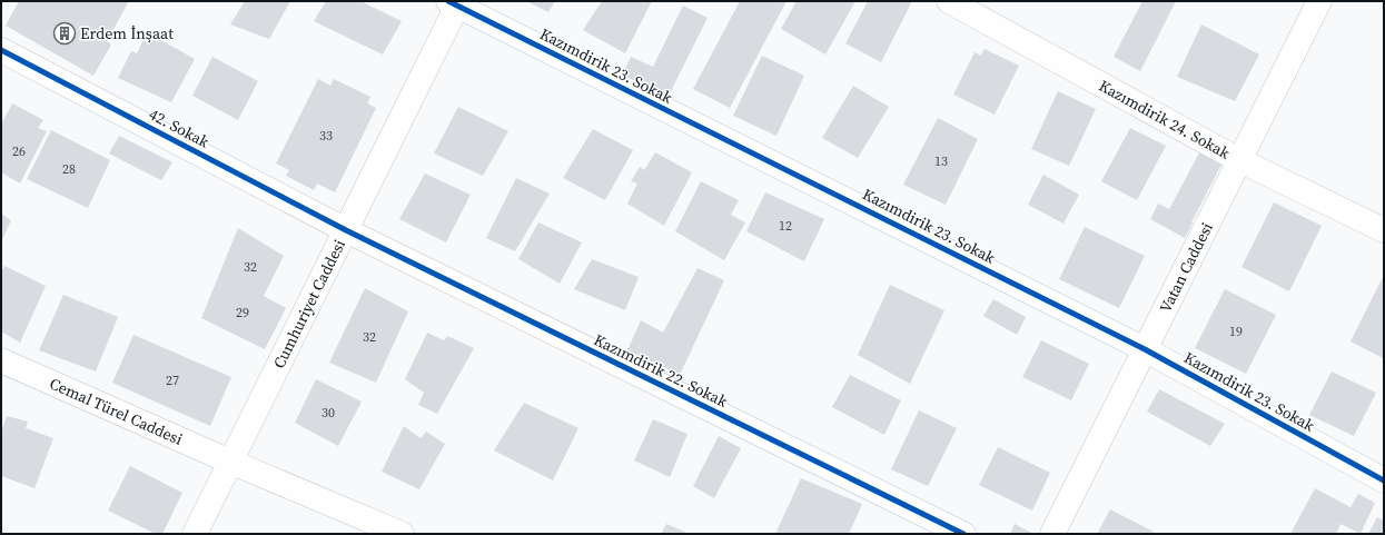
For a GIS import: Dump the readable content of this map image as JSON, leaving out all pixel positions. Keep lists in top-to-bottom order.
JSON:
{
  "streets": {
    "street": [
      "Kazımdirik 23. Sokak",
      "Kazımdirik 24. Sokak",
      "42. Sokak",
      "Vatan Caddesi",
      "Cumhuriyet Caddesi",
      "Kazımdirik 22. Sokak",
      "Cemal Türel Caddesi"
    ]
  },
  "crossings": [
    ["Kazımdirik 23. Sokak", "Vatan Caddesi"],
    ["Kazımdirik 23. Sokak", "Cumhuriyet Caddesi"],
    ["Kazımdirik 24. Sokak", "Vatan Caddesi"],
    ["42. Sokak", "Cumhuriyet Caddesi"],
    ["42. Sokak", "Kazımdirik 22. Sokak"],
    ["Cumhuriyet Caddesi", "Kazımdirik 22. Sokak"],
    ["Cumhuriyet Caddesi", "Cemal Türel Caddesi"]
  ],
  "places": {
    "building": ["Erdem İnşaat"]
  },
  "house_numbers": [
    "33",
    "26",
    "13",
    "28",
    "12",
    "32",
    "29",
    "19",
    "32",
    "27",
    "30"
  ]
}
